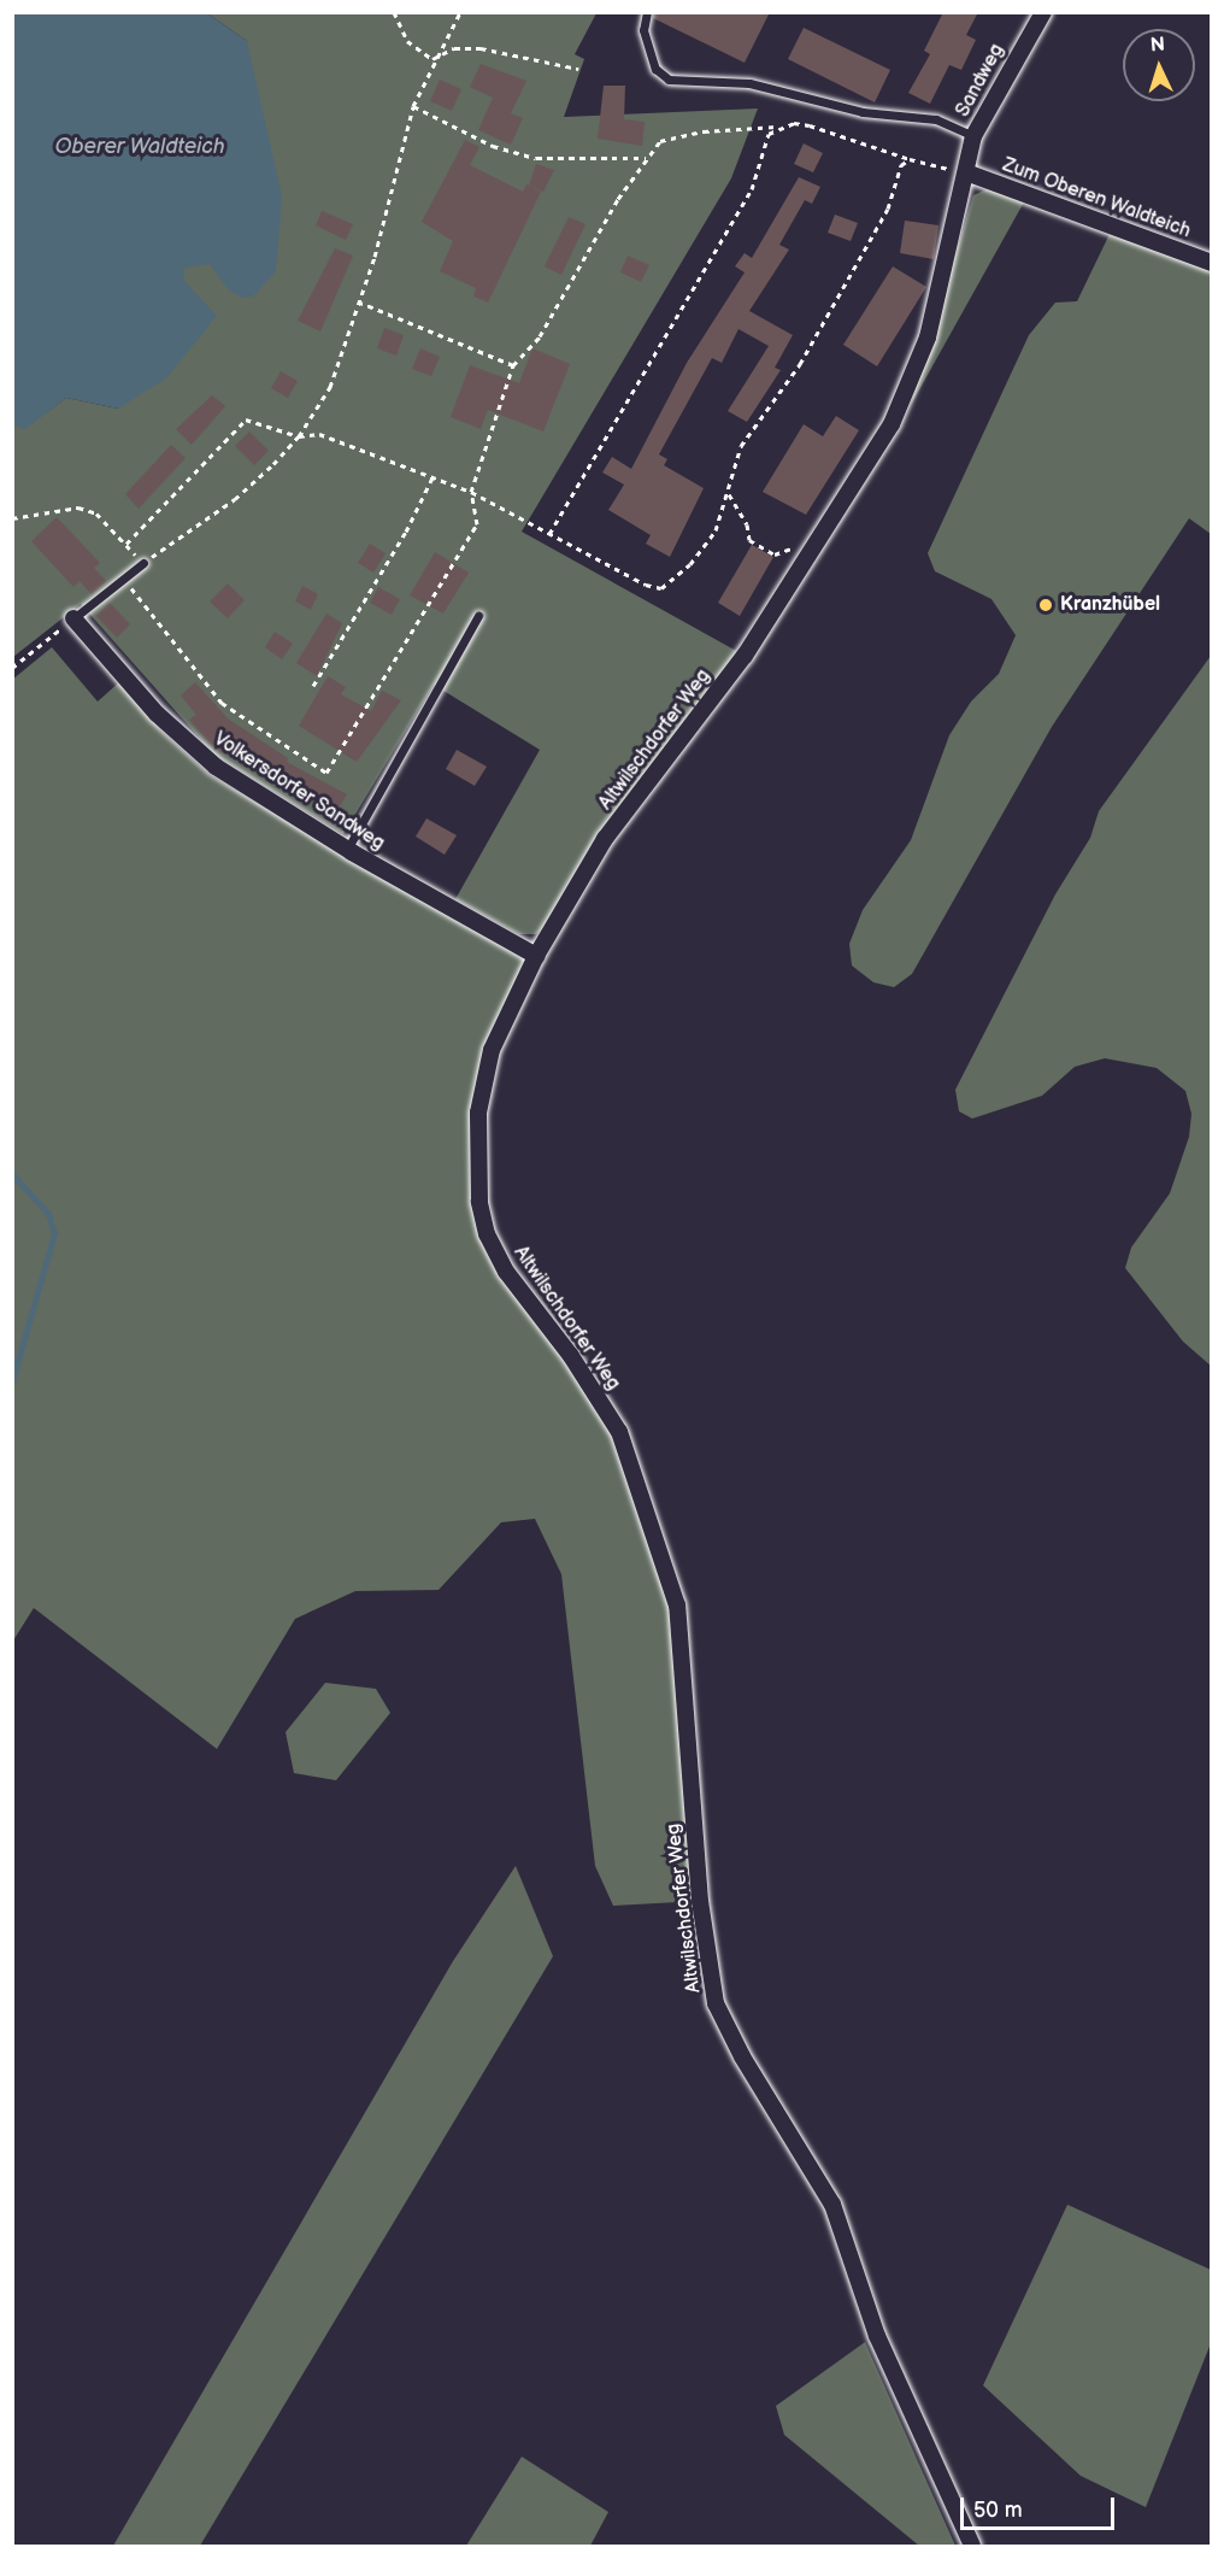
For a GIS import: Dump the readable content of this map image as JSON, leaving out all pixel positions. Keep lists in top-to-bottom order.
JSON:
{
  "streets": {
    "street": [
      "Sandweg",
      "Zum Oberen Waldteich",
      "Altwilschdorfer Weg",
      "Volkersdorfer Sandweg"
    ]
  },
  "crossings": [
    ["Sandweg", "Zum Oberen Waldteich"],
    ["Sandweg", "Altwilschdorfer Weg"],
    ["Zum Oberen Waldteich", "Altwilschdorfer Weg"],
    ["Altwilschdorfer Weg", "Volkersdorfer Sandweg"]
  ],
  "water": ["Oberer Waldteich"],
  "places": ["Kranzhübel"],
  "scale_bar": "50 m",
  "north": "top"
}
